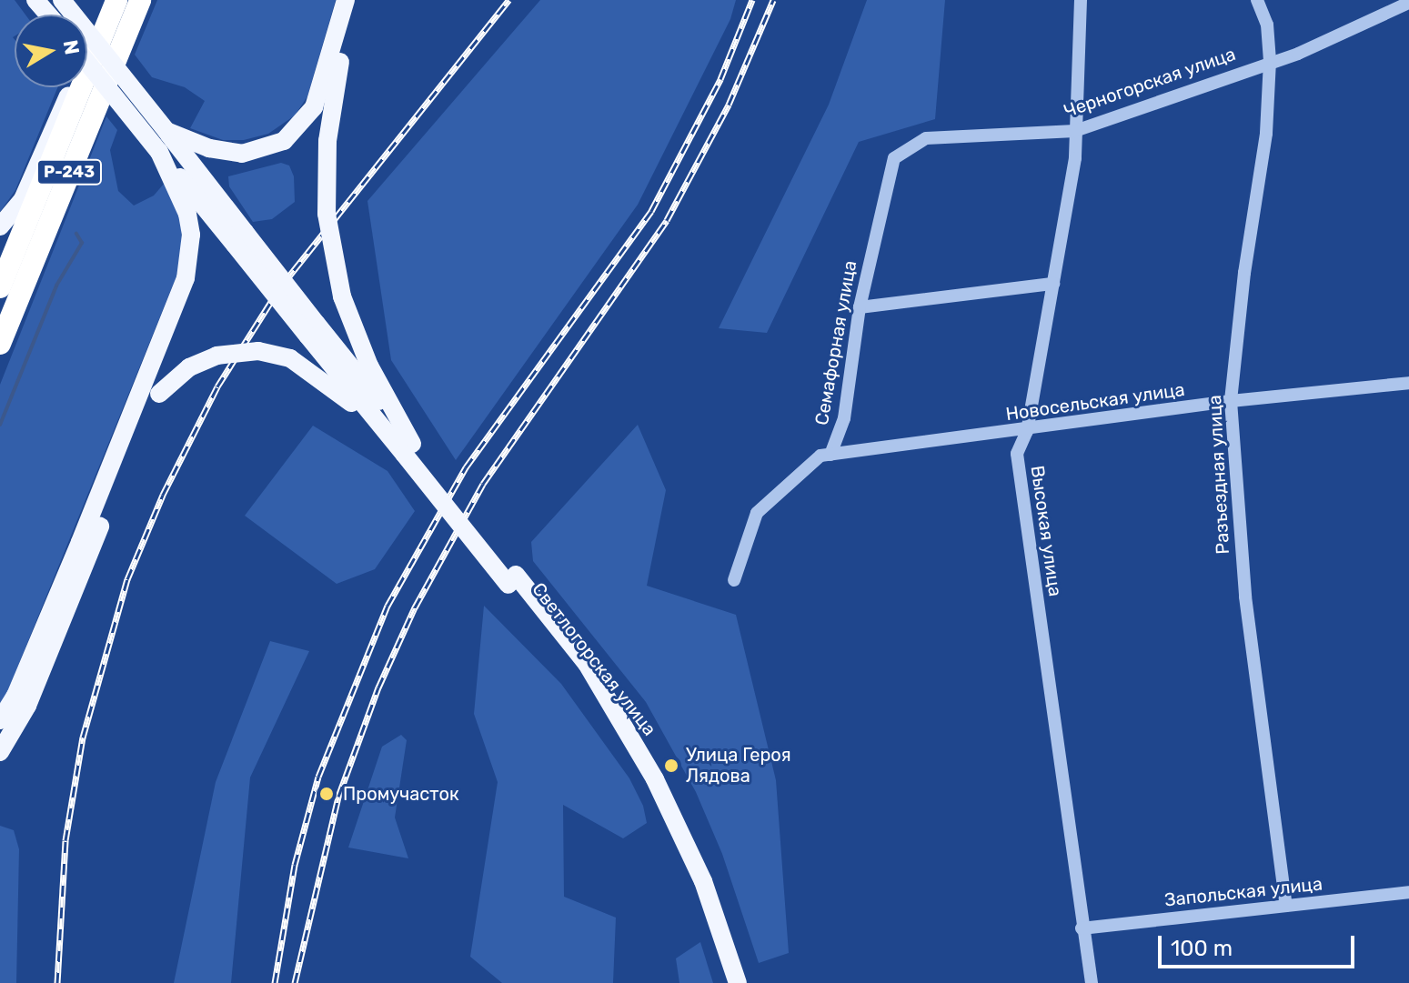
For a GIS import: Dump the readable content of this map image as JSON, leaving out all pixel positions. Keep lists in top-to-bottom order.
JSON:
{
  "streets": {
    "highway": ["Р-243"],
    "main road": ["Светлогорская улица"],
    "street": [
      "Черногорская улица",
      "Семафорная улица",
      "Новосельская улица",
      "Разъездная улица",
      "Высокая улица",
      "Запольская улица"
    ]
  },
  "crossings": [
    ["Черногорская улица", "Семафорная улица"],
    ["Черногорская улица", "Разъездная улица"],
    ["Черногорская улица", "Высокая улица"],
    ["Семафорная улица", "Новосельская улица"],
    ["Новосельская улица", "Разъездная улица"],
    ["Новосельская улица", "Высокая улица"],
    ["Разъездная улица", "Запольская улица"],
    ["Высокая улица", "Запольская улица"]
  ],
  "places": ["Улица Героя Лядова", "Промучасток"],
  "scale_bar": "100 m",
  "north": "right"
}
